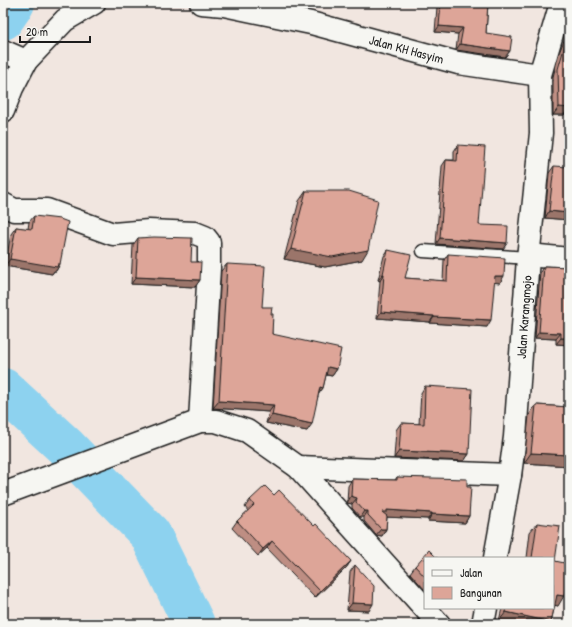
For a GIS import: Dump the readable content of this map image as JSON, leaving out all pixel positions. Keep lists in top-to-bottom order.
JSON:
{
  "streets": {
    "street": ["Jalan KH Hasyim", "Jalan Karangmojo"]
  },
  "crossings": [
    ["Jalan KH Hasyim", "Jalan Karangmojo"]
  ],
  "legend": ["Jalan", "Bangunan"],
  "scale_bar": "20 m"
}
